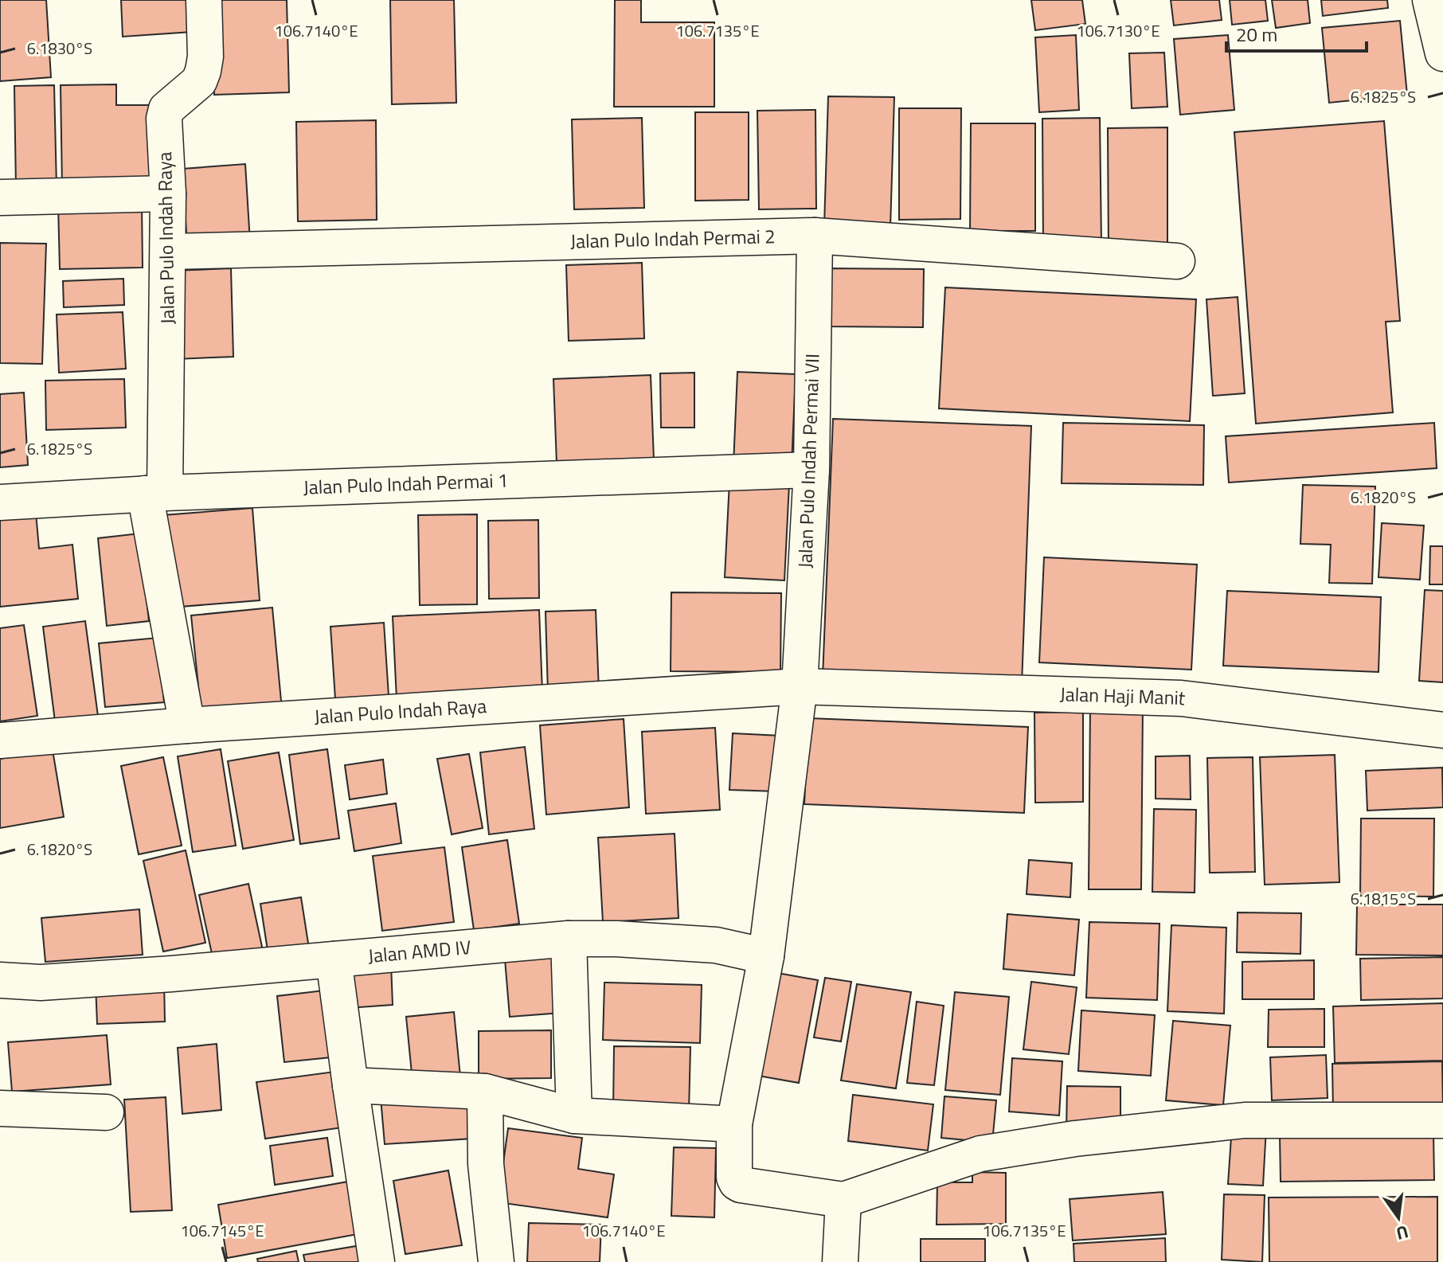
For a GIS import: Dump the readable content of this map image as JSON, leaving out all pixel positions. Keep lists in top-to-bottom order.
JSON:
{
  "streets": {
    "street": [
      "Jalan Pulo Indah Raya",
      "Jalan Pulo Indah Permai 2",
      "Jalan Pulo Indah Permai VII",
      "Jalan Pulo Indah Permai 1",
      "Jalan Haji Manit",
      "Jalan AMD IV"
    ]
  },
  "crossings": [
    ["Jalan Pulo Indah Raya", "Jalan Pulo Indah Permai 2"],
    ["Jalan Pulo Indah Raya", "Jalan Pulo Indah Permai VII"],
    ["Jalan Pulo Indah Raya", "Jalan Pulo Indah Permai 1"],
    ["Jalan Pulo Indah Raya", "Jalan Haji Manit"],
    ["Jalan Pulo Indah Permai 2", "Jalan Pulo Indah Permai VII"],
    ["Jalan Pulo Indah Permai VII", "Jalan Pulo Indah Permai 1"],
    ["Jalan Pulo Indah Permai VII", "Jalan Haji Manit"],
    ["Jalan Pulo Indah Permai VII", "Jalan AMD IV"]
  ],
  "scale_bar": "20 m",
  "north": "bottom",
  "coordinates": [
    "106.7135°E",
    "106.7130°E",
    "106.7140°E",
    "6.1830°S",
    "6.1825°S",
    "6.1820°S",
    "6.1815°S",
    "106.7145°E"
  ]
}
